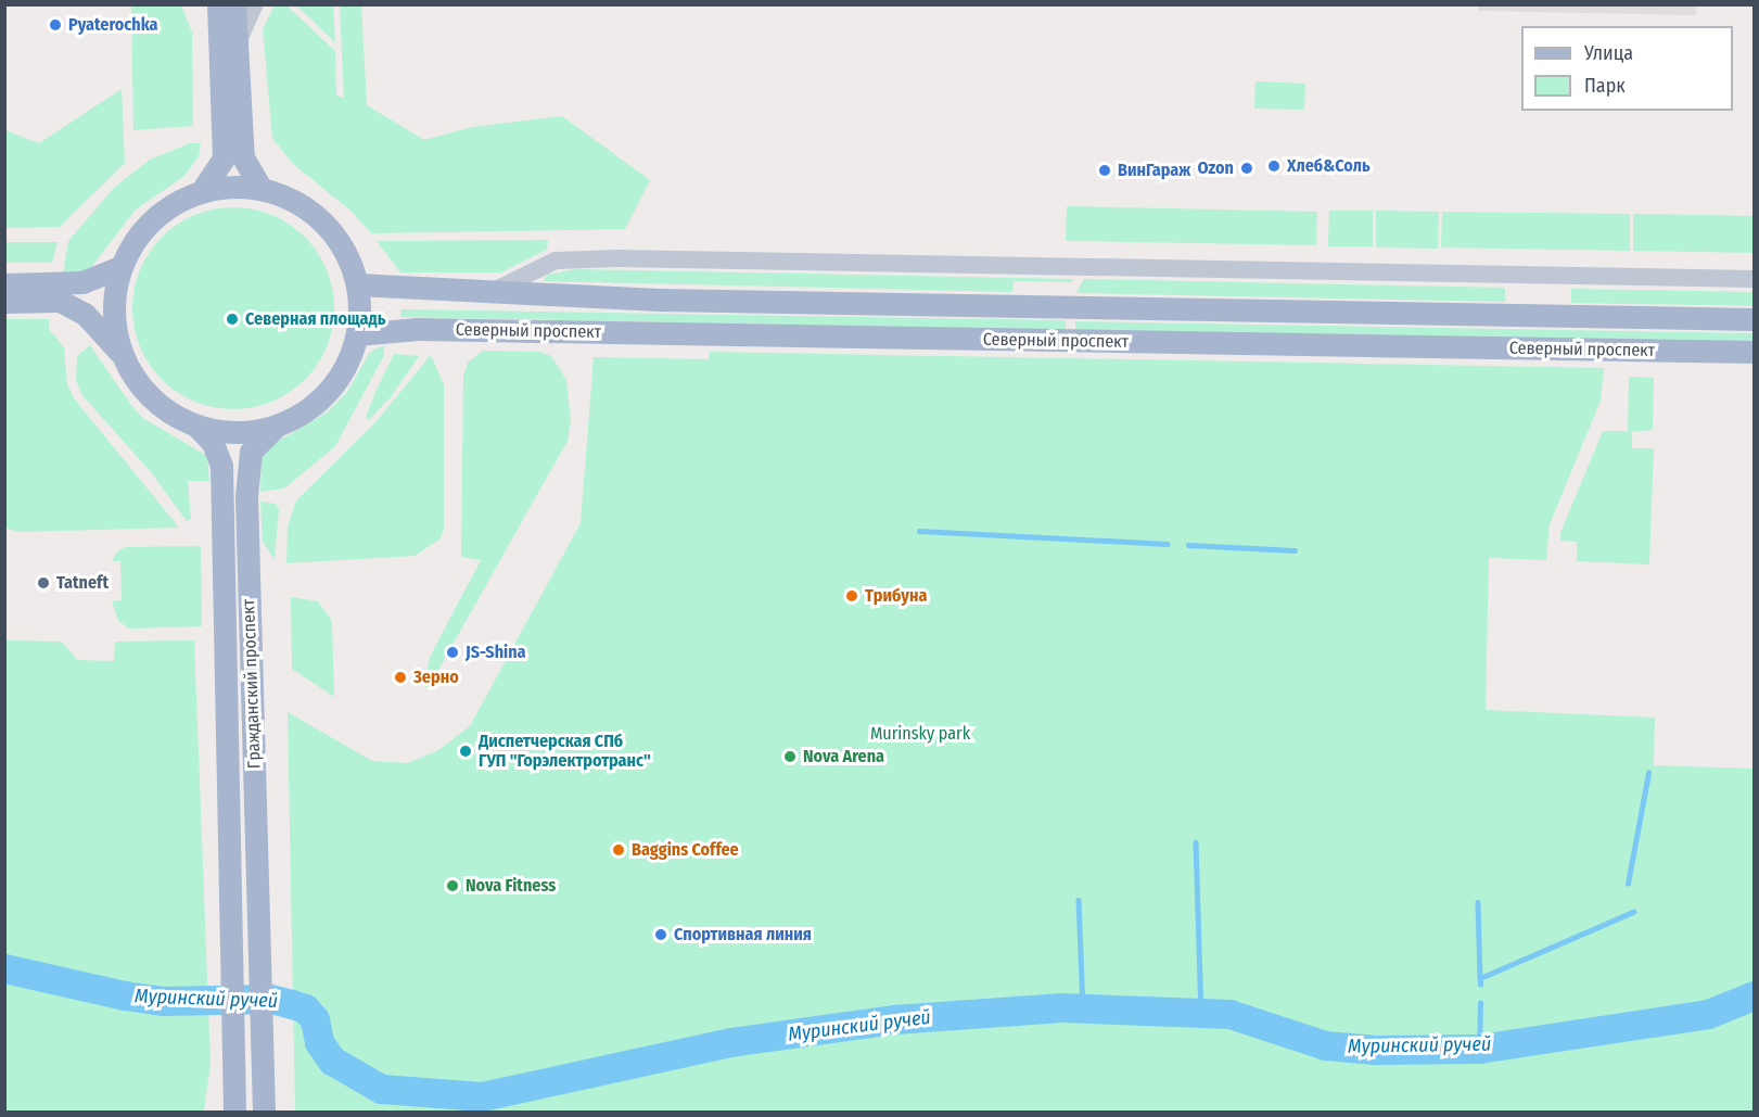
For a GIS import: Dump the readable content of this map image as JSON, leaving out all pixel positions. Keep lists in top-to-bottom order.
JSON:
{
  "streets": {
    "main road": ["Северный проспект", "Гражданский проспект"]
  },
  "water": ["Муринский ручей"],
  "parks": ["Murinsky park"],
  "places": [
    "Pyaterochka",
    "Хлеб&Соль",
    "Ozon",
    "ВинГараж",
    "Северная площадь",
    "Tatneft",
    "Трибуна",
    "JS-Shina",
    "Зерно",
    "Диспетчерская СПб ГУП \"Горэлектротранс\"",
    "Nova Arena",
    "Baggins Coffee",
    "Nova Fitness",
    "Спортивная линия"
  ],
  "legend": ["Улица", "Парк"]
}
